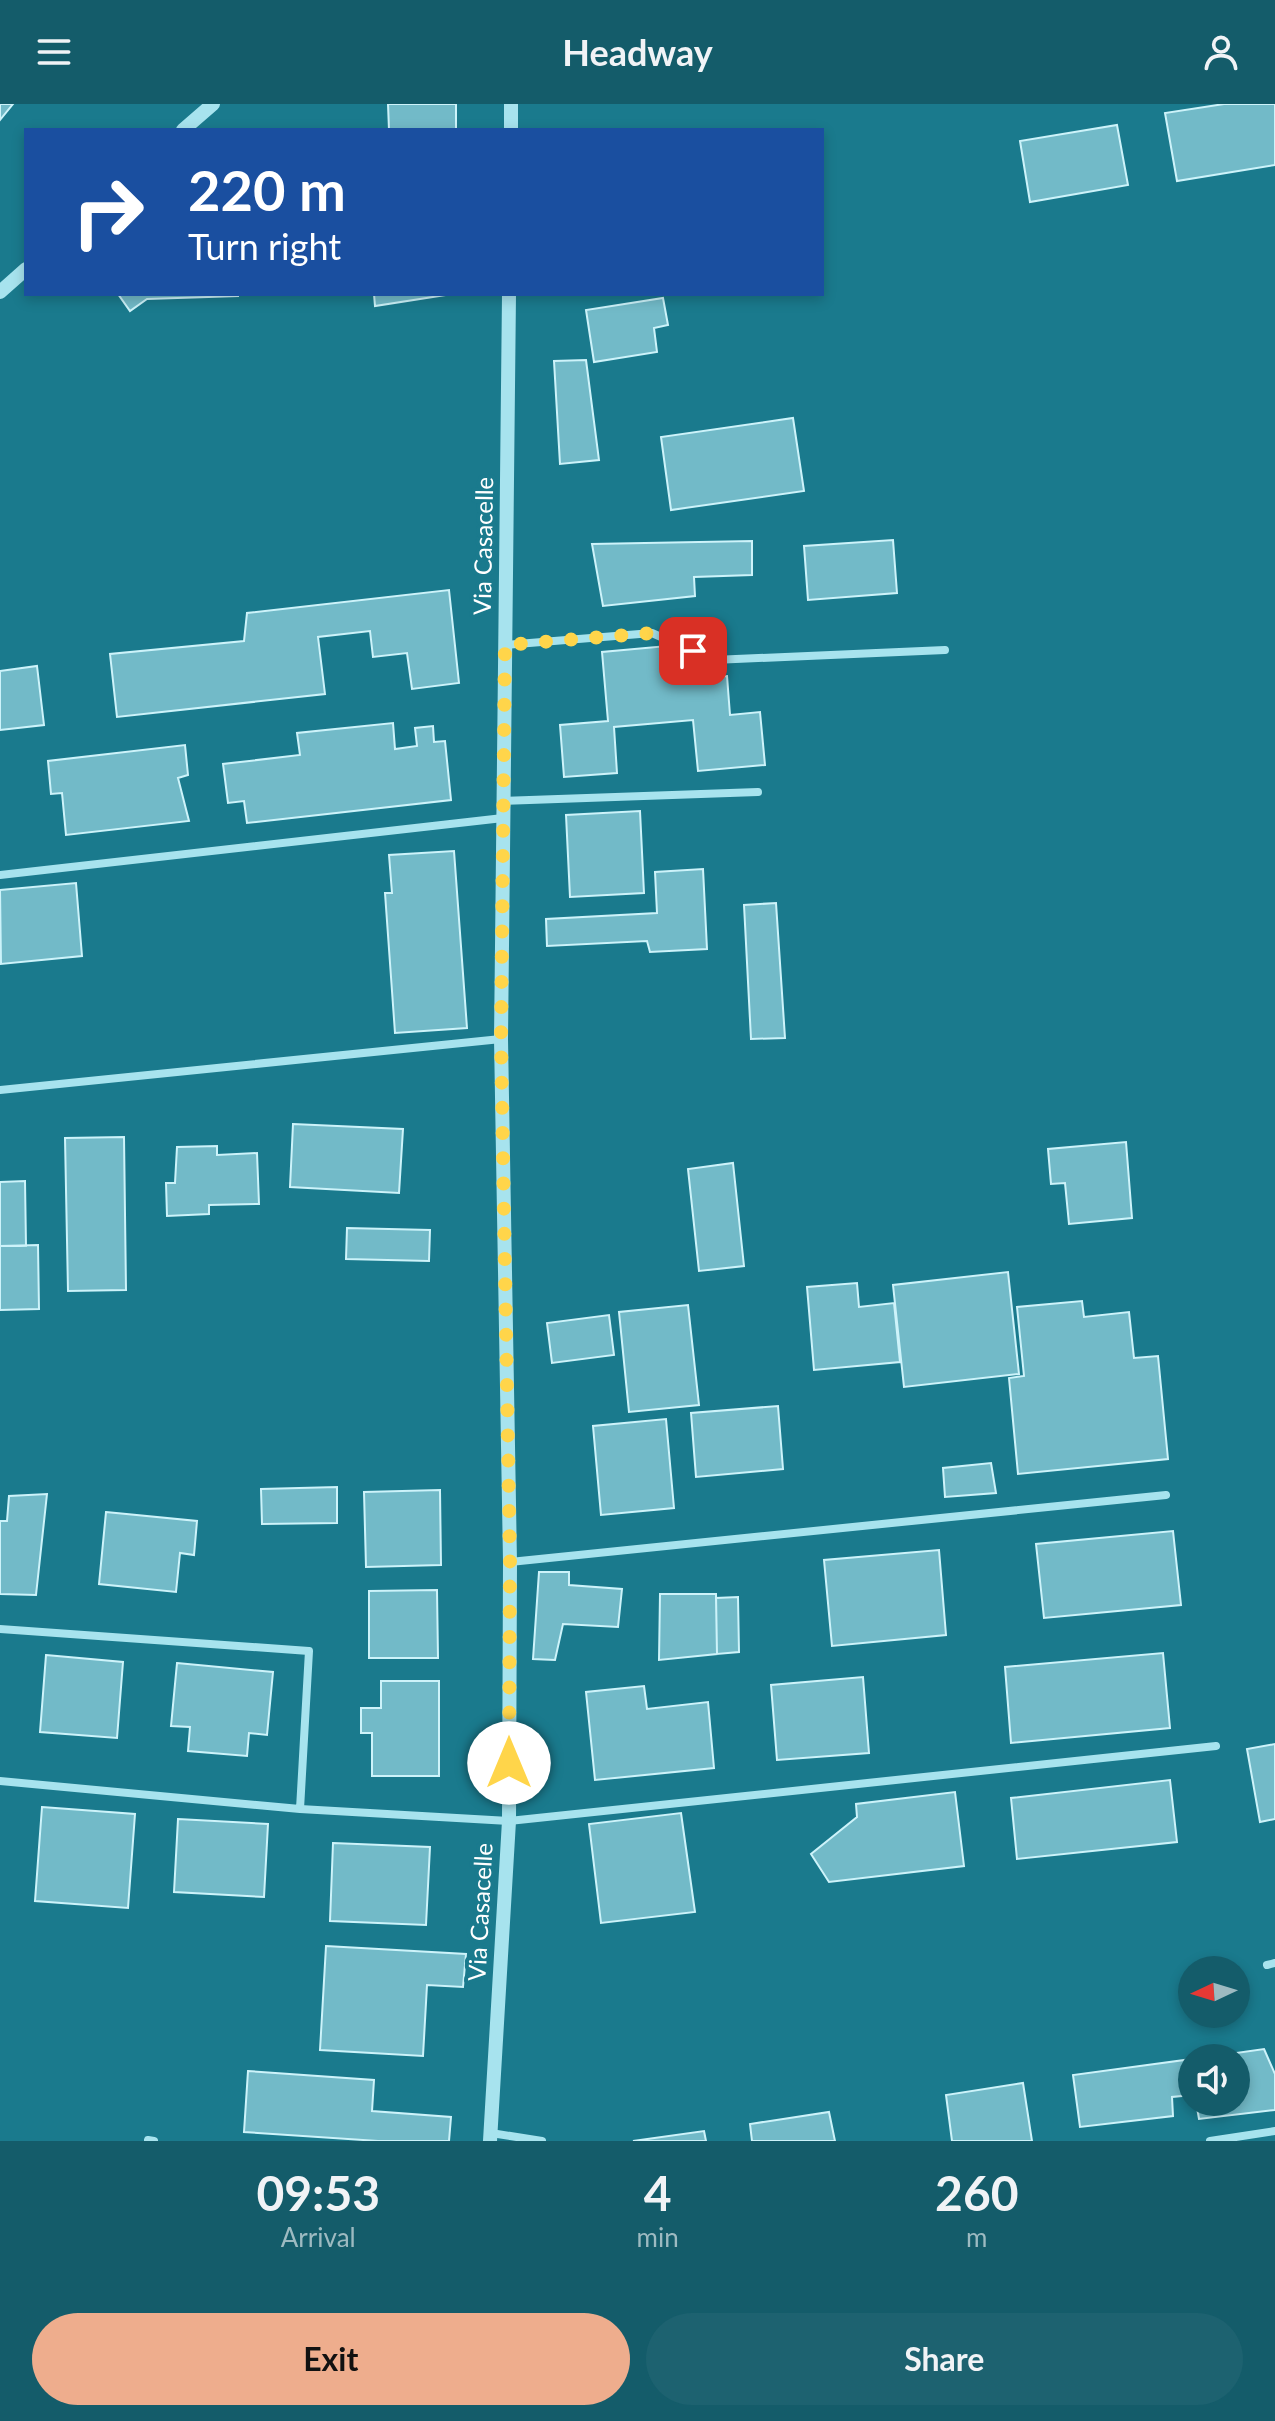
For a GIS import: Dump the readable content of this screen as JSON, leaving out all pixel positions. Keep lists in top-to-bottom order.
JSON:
{
  "streets": {
    "street": ["Via Casacelle"]
  },
  "north": "left",
  "page": {
    "header": "Headway",
    "turn": ["220 m", "Turn right"],
    "eta": [
      "09:53",
      "Arrival",
      "4",
      "min",
      "260",
      "m"
    ],
    "buttons": ["Exit", "Share"]
  }
}
